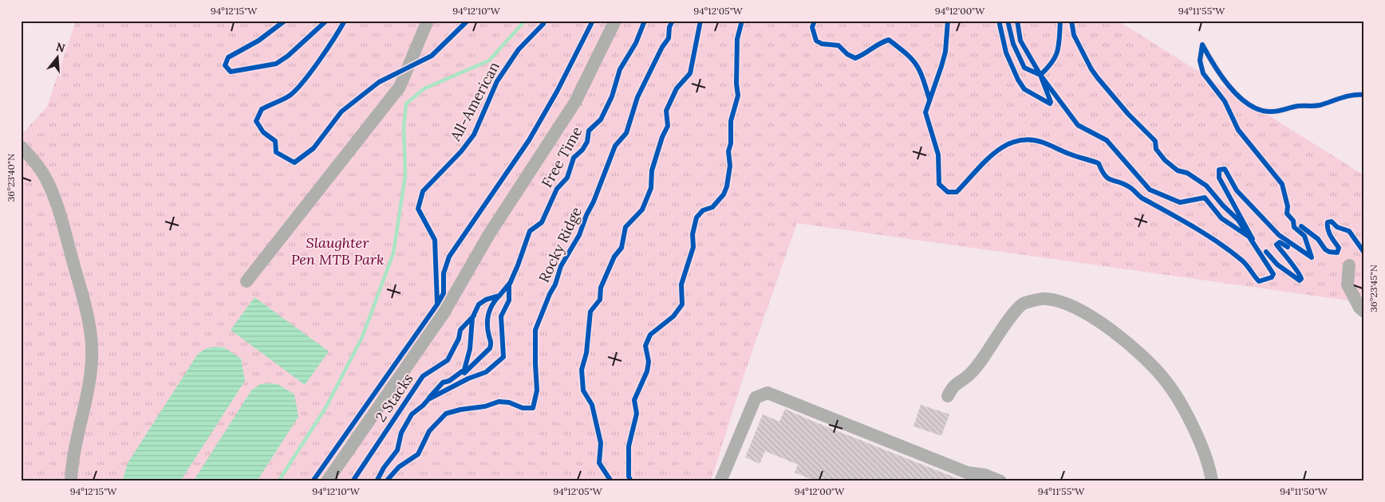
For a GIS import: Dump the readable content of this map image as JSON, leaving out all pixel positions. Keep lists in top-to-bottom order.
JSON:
{
  "streets": {
    "cycle path": [
      "All-American",
      "Free Time",
      "Rocky Ridge",
      "2 Stacks"
    ]
  },
  "parks": ["Slaughter Pen MTB Park"],
  "north": "top",
  "coordinates": [
    "94°12'15\"W",
    "94°12'10\"W",
    "94°12'05\"W",
    "94°12'00\"W",
    "94°11'55\"W",
    "36°23'40\"N",
    "36°23'45\"N",
    "94°11'50\"W"
  ]
}
